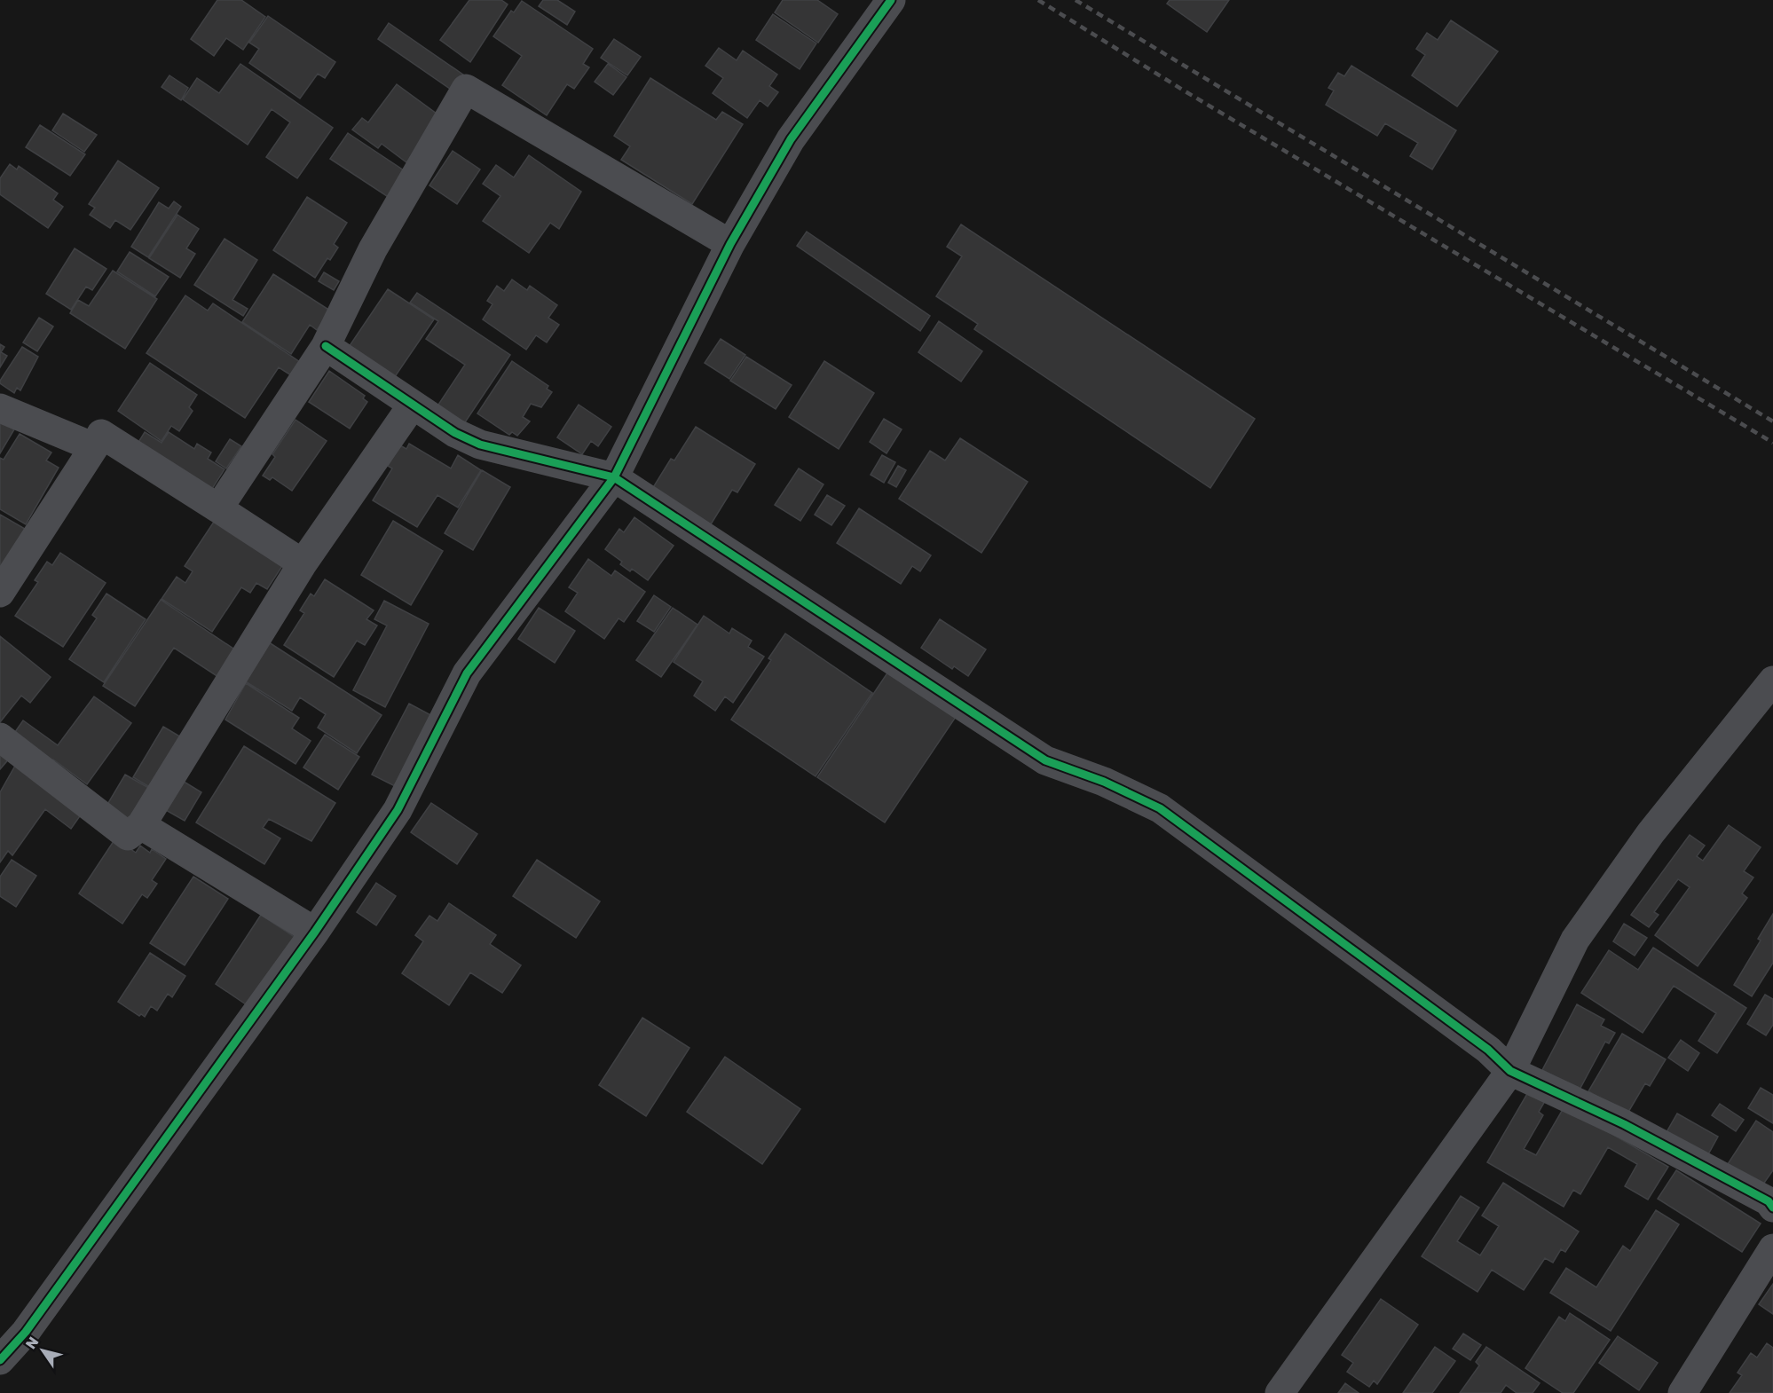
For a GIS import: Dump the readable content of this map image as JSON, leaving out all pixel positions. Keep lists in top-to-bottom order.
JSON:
{
  "north": "top left"
}
